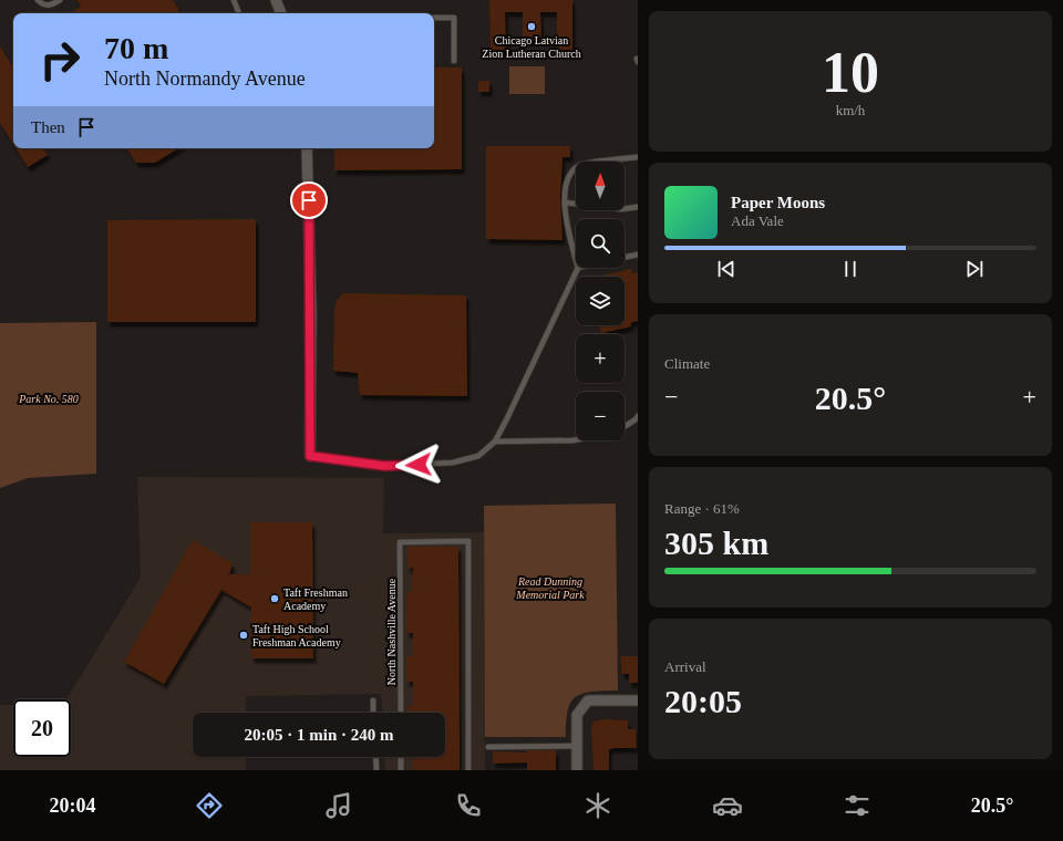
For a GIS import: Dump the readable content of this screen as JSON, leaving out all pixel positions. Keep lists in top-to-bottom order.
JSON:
{
  "streets": {
    "lane": ["North Nashville Avenue"]
  },
  "parks": ["Park No. 580", "Read Dunning Memorial Park"],
  "places": ["Chicago Latvian Zion Lutheran Church", "Taft Freshman Academy", "Taft High School Freshman Academy"],
  "north": "top",
  "page": {
    "tile": [
      ["10", "km/h"],
      "Climate",
      ["Range · 61%", "305 km"],
      ["Arrival", "20:05"]
    ],
    "turn": ["70 m", "North Normandy Avenue"],
    "then": "Then",
    "map_buttons": ["+", "−"],
    "song": ["Paper Moons", "Ada Vale"],
    "heat": ["−", "20.5°", "+"],
    "limit": "20",
    "trip": "20:05 · 1 min · 240 m",
    "tabs": ["20:04", "20.5°"]
  }
}
